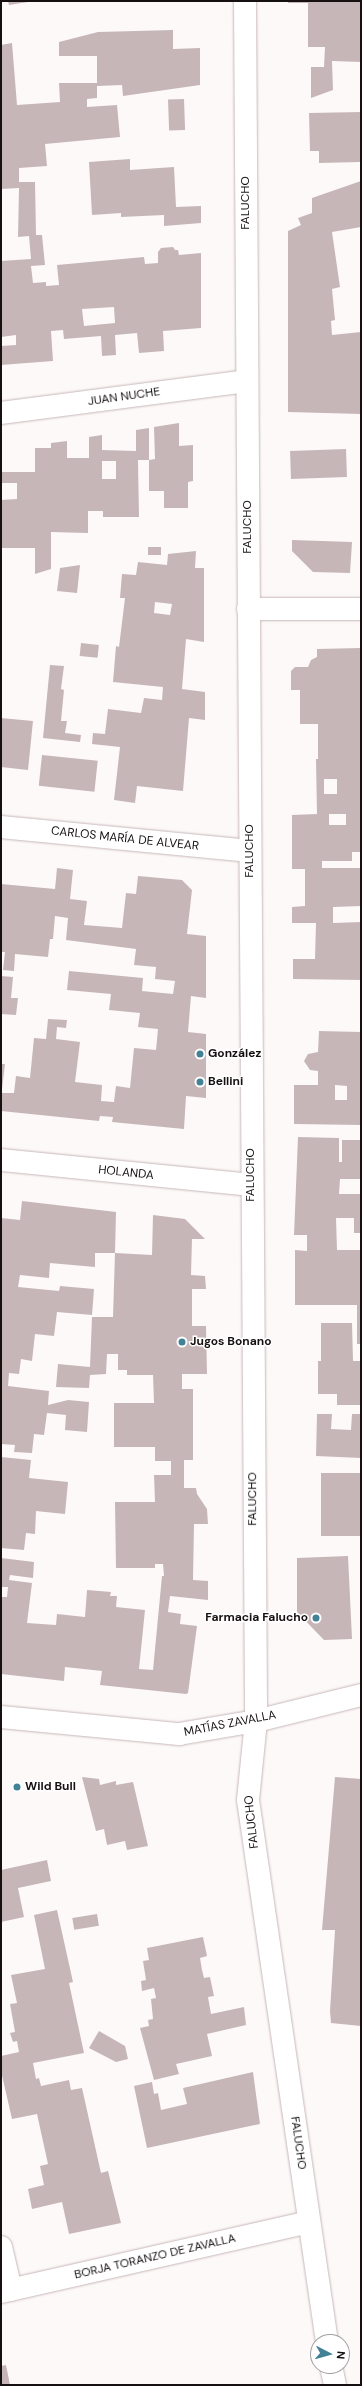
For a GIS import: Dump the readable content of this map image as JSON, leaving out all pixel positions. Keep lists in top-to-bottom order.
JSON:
{
  "streets": {
    "street": [
      "FALUCHO",
      "JUAN NUCHE",
      "CARLOS MARÍA DE ALVEAR",
      "HOLANDA",
      "MATÍAS ZAVALLA",
      "BORJA TORANZO DE ZAVALLA"
    ]
  },
  "crossings": [
    ["FALUCHO", "JUAN NUCHE"],
    ["FALUCHO", "CARLOS MARÍA DE ALVEAR"],
    ["FALUCHO", "HOLANDA"],
    ["FALUCHO", "MATÍAS ZAVALLA"],
    ["FALUCHO", "BORJA TORANZO DE ZAVALLA"]
  ],
  "places": [
    "González",
    "Bellini",
    "Jugos Bonano",
    "Farmacia Falucho",
    "Wild Bull"
  ],
  "north": "right"
}
